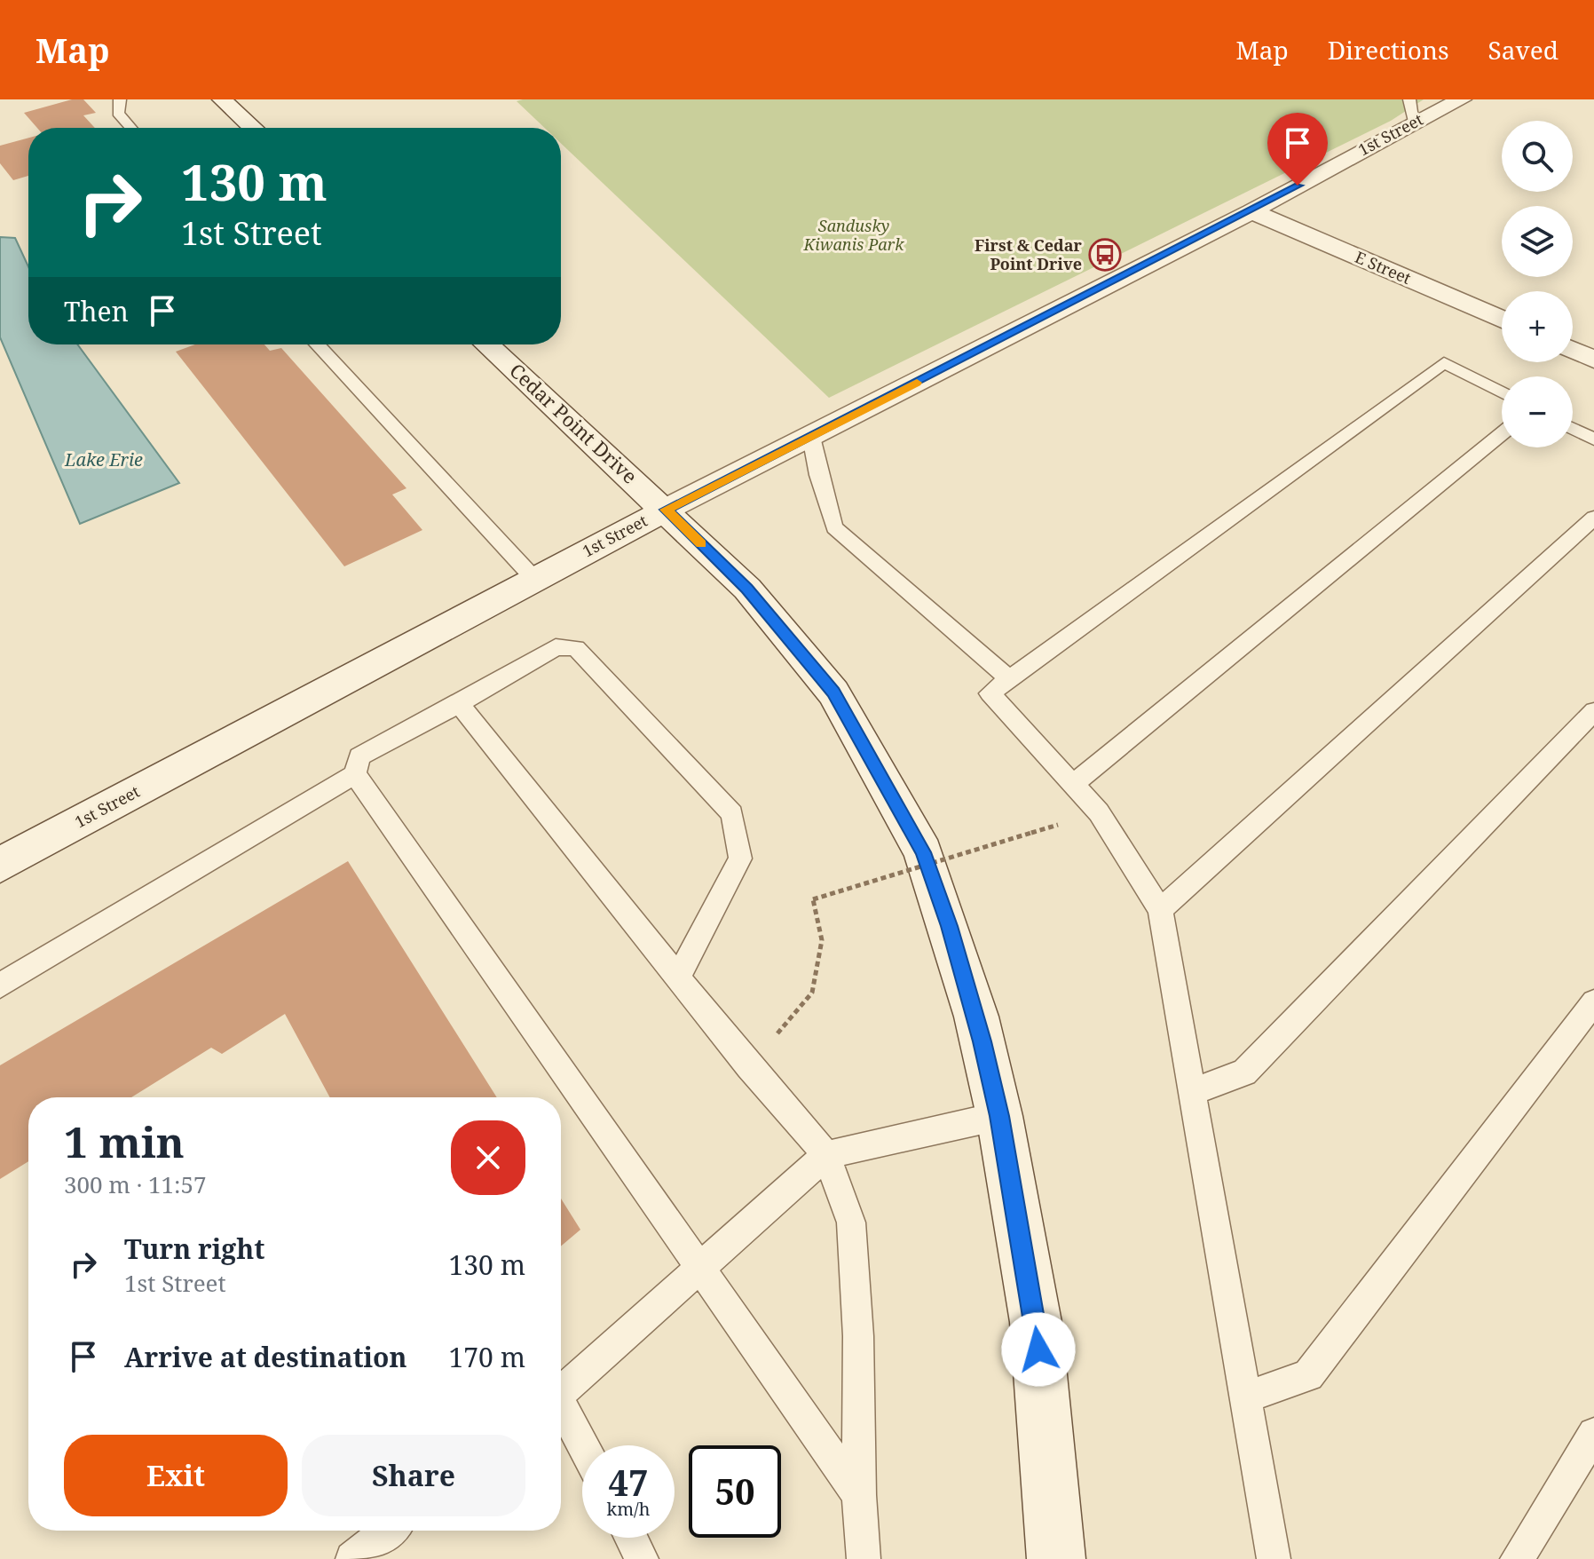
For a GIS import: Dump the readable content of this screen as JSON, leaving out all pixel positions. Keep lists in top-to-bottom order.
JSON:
{
  "streets": {
    "main road": ["1st Street", "E Street", "Cedar Point Drive"]
  },
  "crossings": [
    ["1st Street", "E Street"],
    ["1st Street", "Cedar Point Drive"]
  ],
  "water": ["Lake Erie"],
  "parks": ["Sandusky Kiwanis Park"],
  "places": {
    "bus stop": ["First & Cedar Point Drive"]
  },
  "page": {
    "header": "Map",
    "nav": ["Map", "Directions", "Saved"],
    "map_buttons": ["+", "−"],
    "turn": ["130 m", "1st Street"],
    "then": "Then",
    "heading": ["1 min", "300 m · 11:57"],
    "list": [
      {
        "name": "Turn right",
        "note": "1st Street",
        "value": "130 m"
      },
      {
        "name": "Arrive at destination",
        "value": "170 m"
      }
    ],
    "buttons": ["Exit", "Share"],
    "speed": "47 km/h",
    "limit": "50"
  }
}
